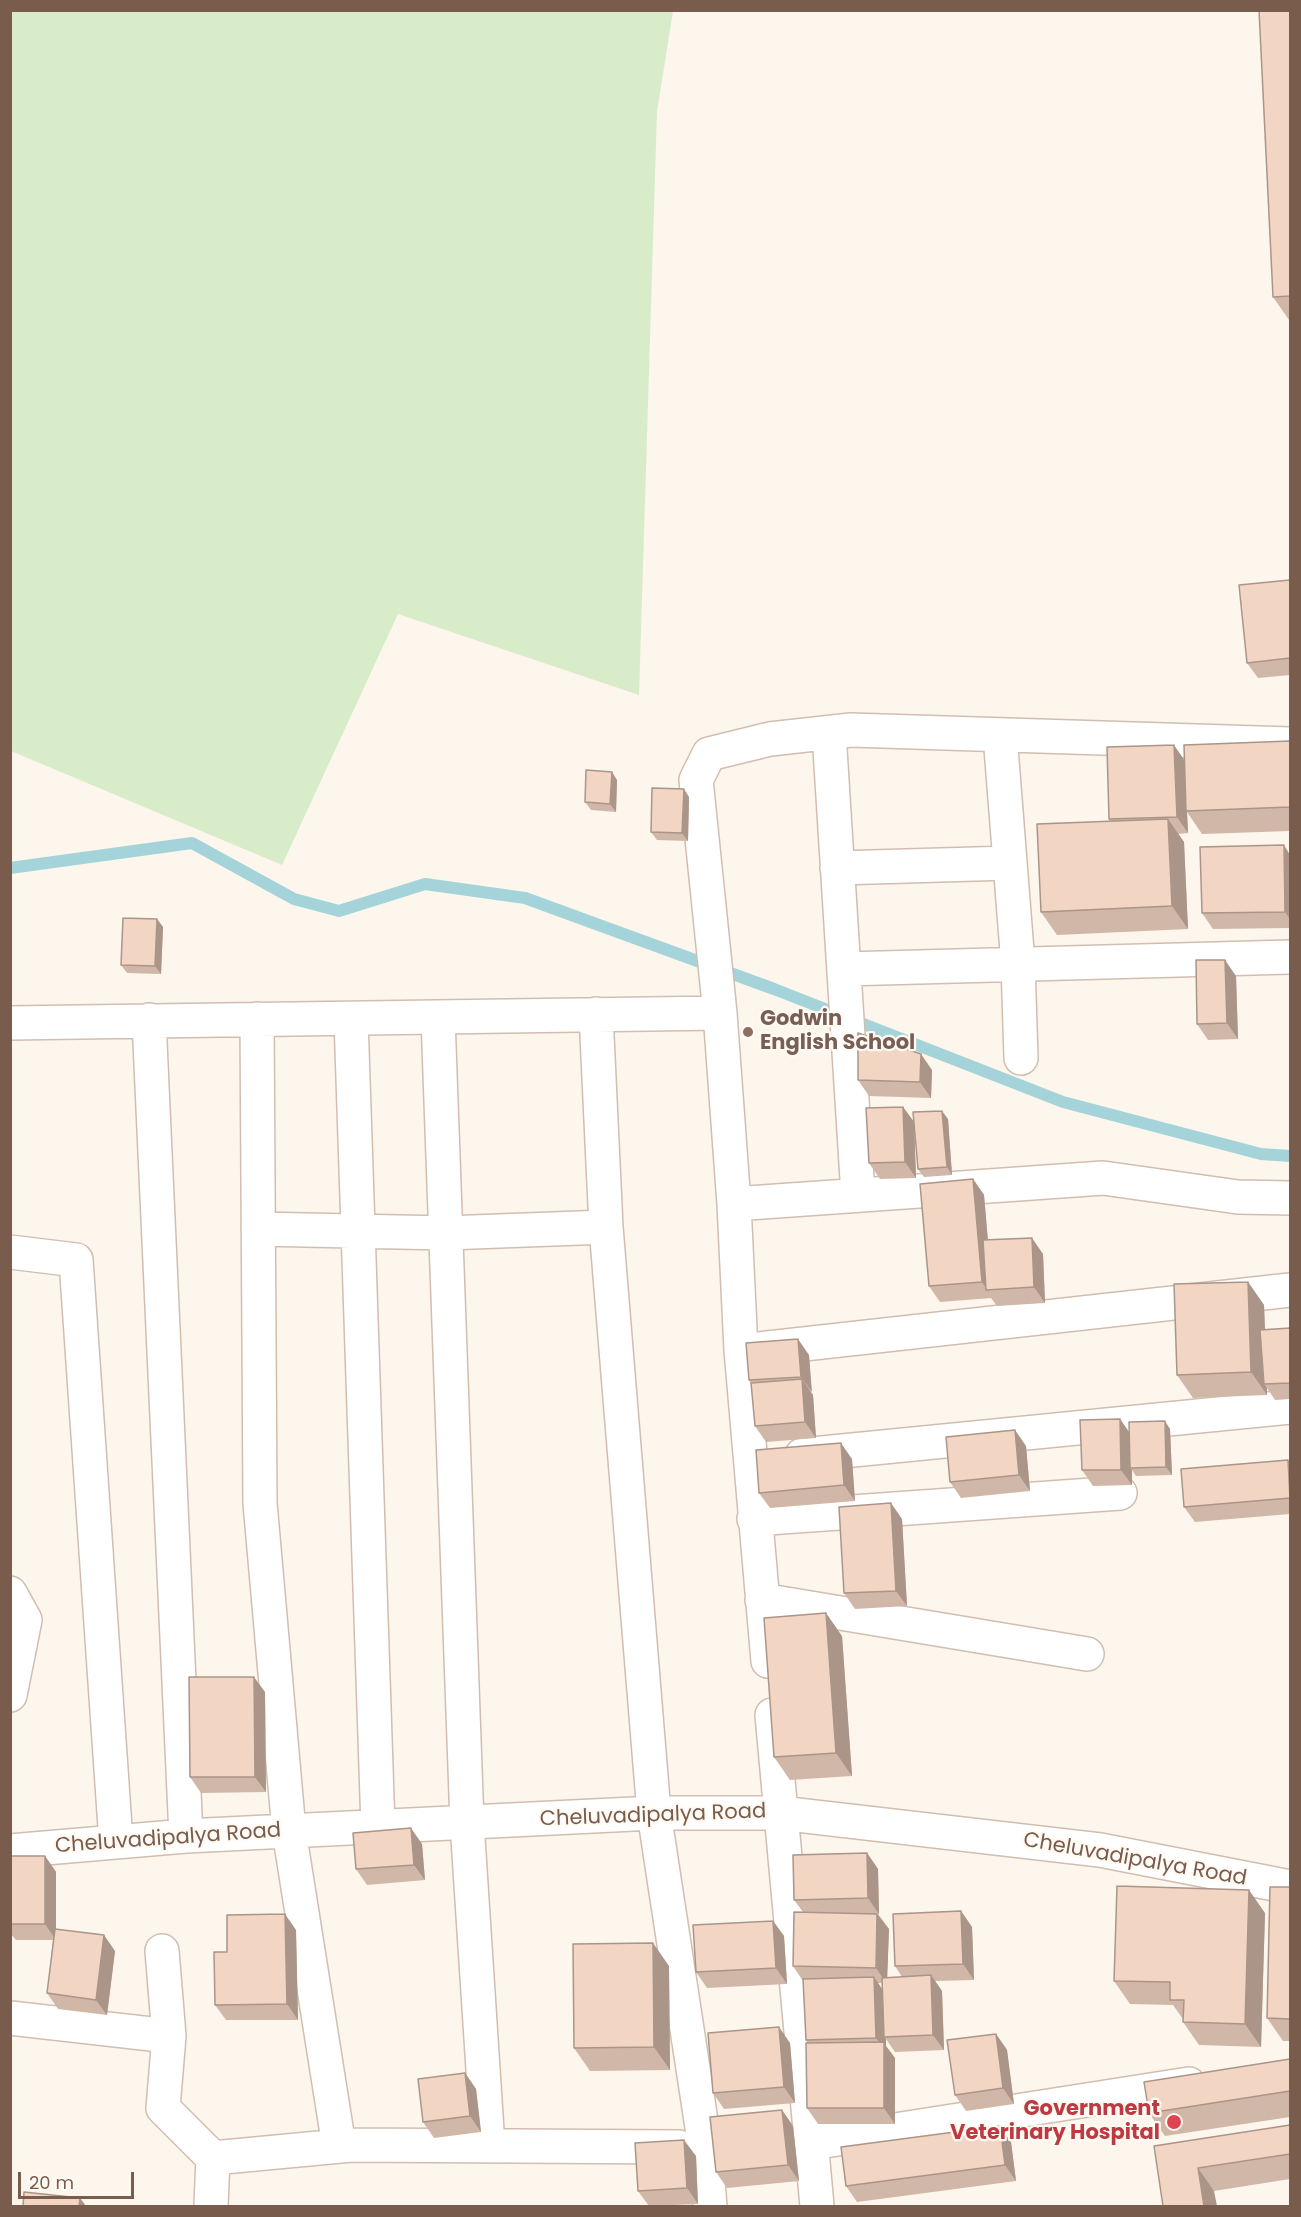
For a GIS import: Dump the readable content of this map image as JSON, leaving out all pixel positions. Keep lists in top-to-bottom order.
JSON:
{
  "streets": {
    "street": ["Cheluvadipalya Road"]
  },
  "places": ["Godwin English School", "Government Veterinary Hospital"],
  "scale_bar": "20 m"
}
